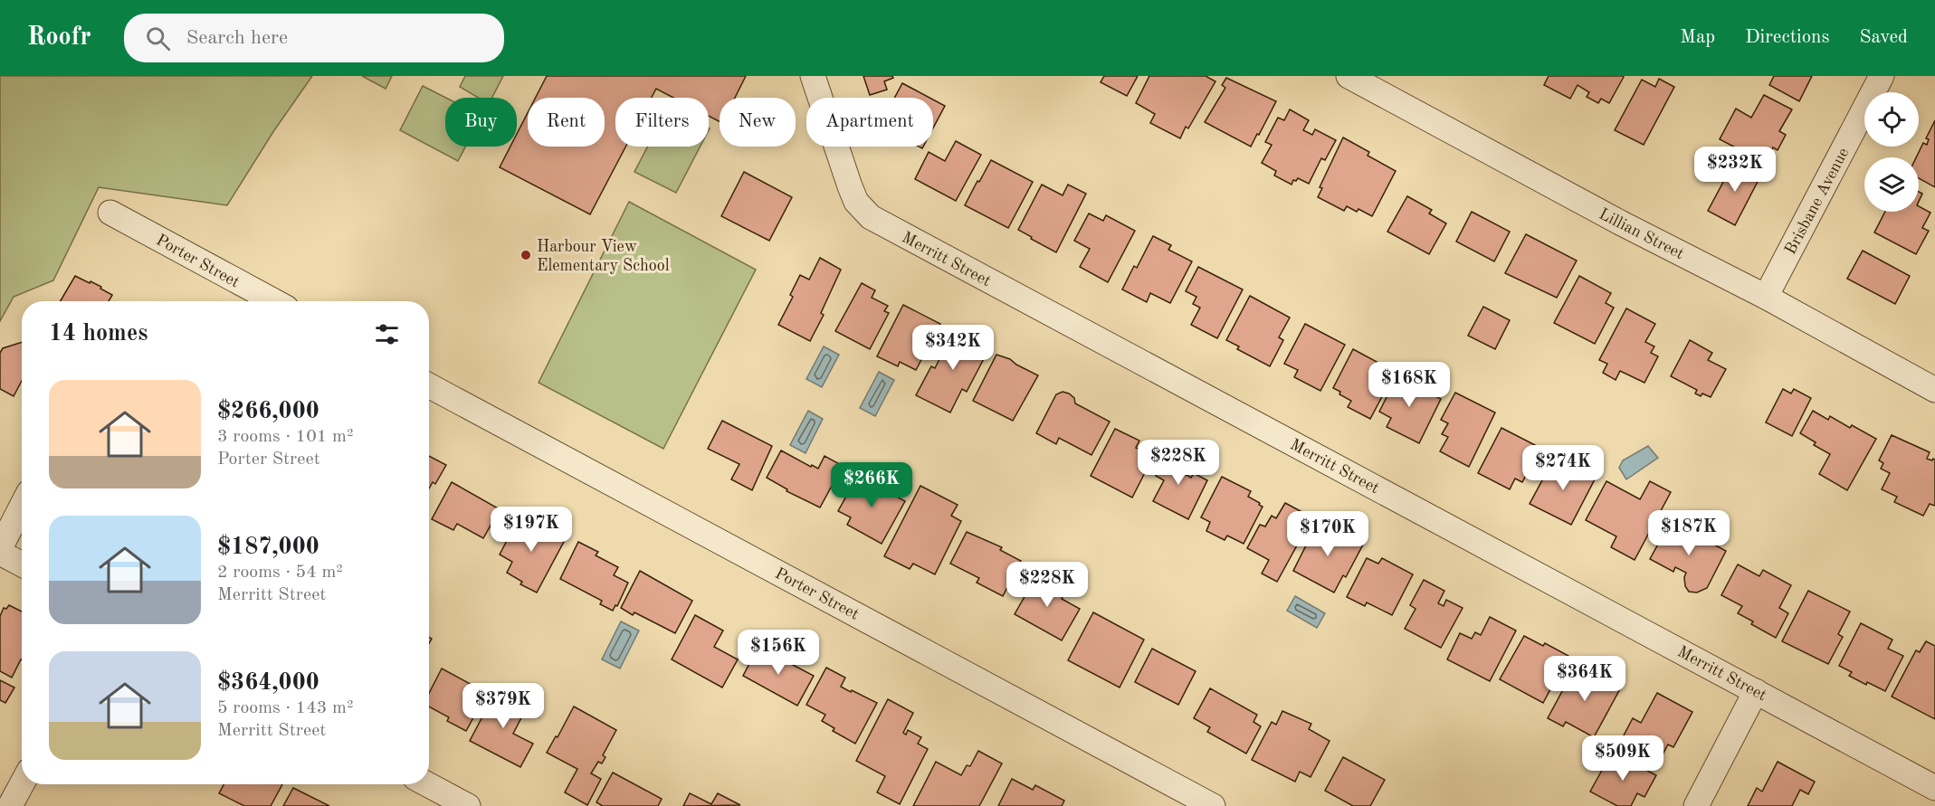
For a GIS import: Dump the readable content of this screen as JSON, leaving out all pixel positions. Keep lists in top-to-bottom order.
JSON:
{
  "streets": {
    "street": [
      "Brisbane Avenue",
      "Lillian Street",
      "Merritt Street",
      "Porter Street"
    ]
  },
  "crossings": [
    ["Brisbane Avenue", "Lillian Street"]
  ],
  "places": ["Harbour View Elementary School"],
  "page": {
    "header": "Roofr",
    "search": "Search here",
    "nav": ["Map", "Directions", "Saved"],
    "chip": [
      "Buy",
      "Rent",
      "Filters",
      "New",
      "Apartment"
    ],
    "price": [
      "$232K",
      "$342K",
      "$168K",
      "$228K",
      "$274K",
      "$266K",
      "$197K",
      "$187K",
      "$170K",
      "$228K",
      "$156K",
      "$364K",
      "$379K",
      "$509K"
    ],
    "heading": "14 homes",
    "list": [
      {
        "name": "$266,000",
        "note": "3 rooms · 101 m² · Porter Street"
      },
      {
        "name": "$187,000",
        "note": "2 rooms · 54 m² · Merritt Street"
      },
      {
        "name": "$364,000",
        "note": "5 rooms · 143 m² · Merritt Street"
      }
    ]
  }
}
